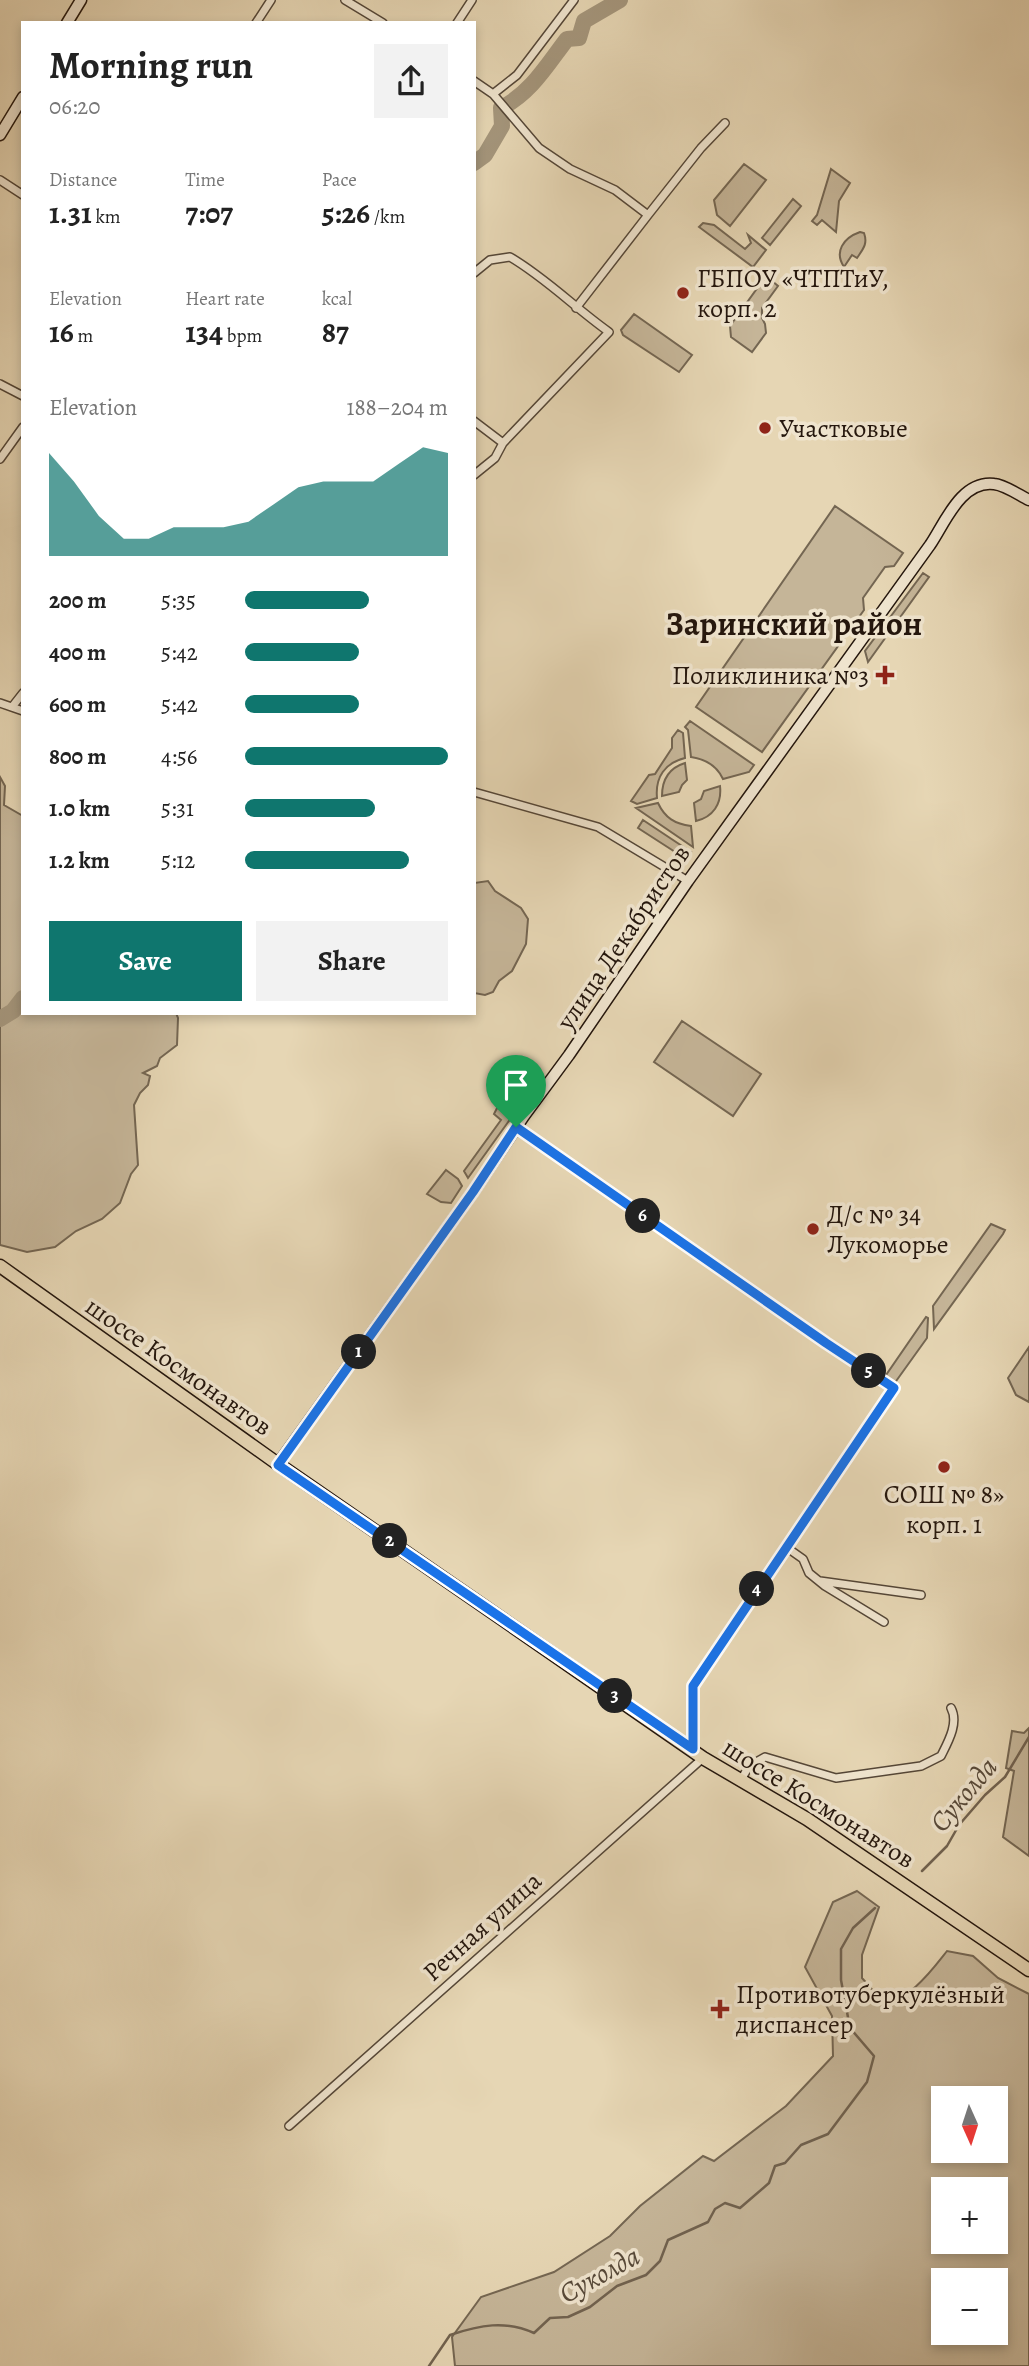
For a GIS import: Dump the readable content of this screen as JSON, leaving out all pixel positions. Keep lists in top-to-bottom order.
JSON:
{
  "streets": {
    "main road": ["шоссе Космонавтов"],
    "street": ["улица Декабристов", "Речная улица"]
  },
  "crossings": [
    ["улица Декабристов", "шоссе Космонавтов"],
    ["шоссе Космонавтов", "Речная улица"]
  ],
  "districts": ["Заринский район"],
  "water": ["Суколда"],
  "places": {
    "other": [
      "ГБПОУ «ЧТПТиУ, корп. 2",
      "Участковые",
      "Д/с № 34 Лукоморье",
      "СОШ № 8» корп. 1"
    ],
    "health": ["Поликлиника №3", "Противотуберкулёзный диспансер"]
  },
  "north": "bottom",
  "page": {
    "heading": ["Morning run", "06:20"],
    "stats": [
      ["Distance", "1.31 km"],
      ["Time", "7:07"],
      ["Pace", "5:26 /km"],
      ["Elevation", "16 m"],
      ["Heart rate", "134 bpm"],
      ["kcal", "87"]
    ],
    "chart": ["Elevation", "188–204 m"],
    "list": [
      {
        "name": "200 m",
        "note": "5:35"
      },
      {
        "name": "400 m",
        "note": "5:42"
      },
      {
        "name": "600 m",
        "note": "5:42"
      },
      {
        "name": "800 m",
        "note": "4:56"
      },
      {
        "name": "1.0 km",
        "note": "5:31"
      },
      {
        "name": "1.2 km",
        "note": "5:12"
      }
    ],
    "buttons": ["Save", "Share"],
    "pins": [
      "6",
      "1",
      "5",
      "2",
      "4",
      "3"
    ],
    "map_buttons": ["+", "−"]
  }
}
